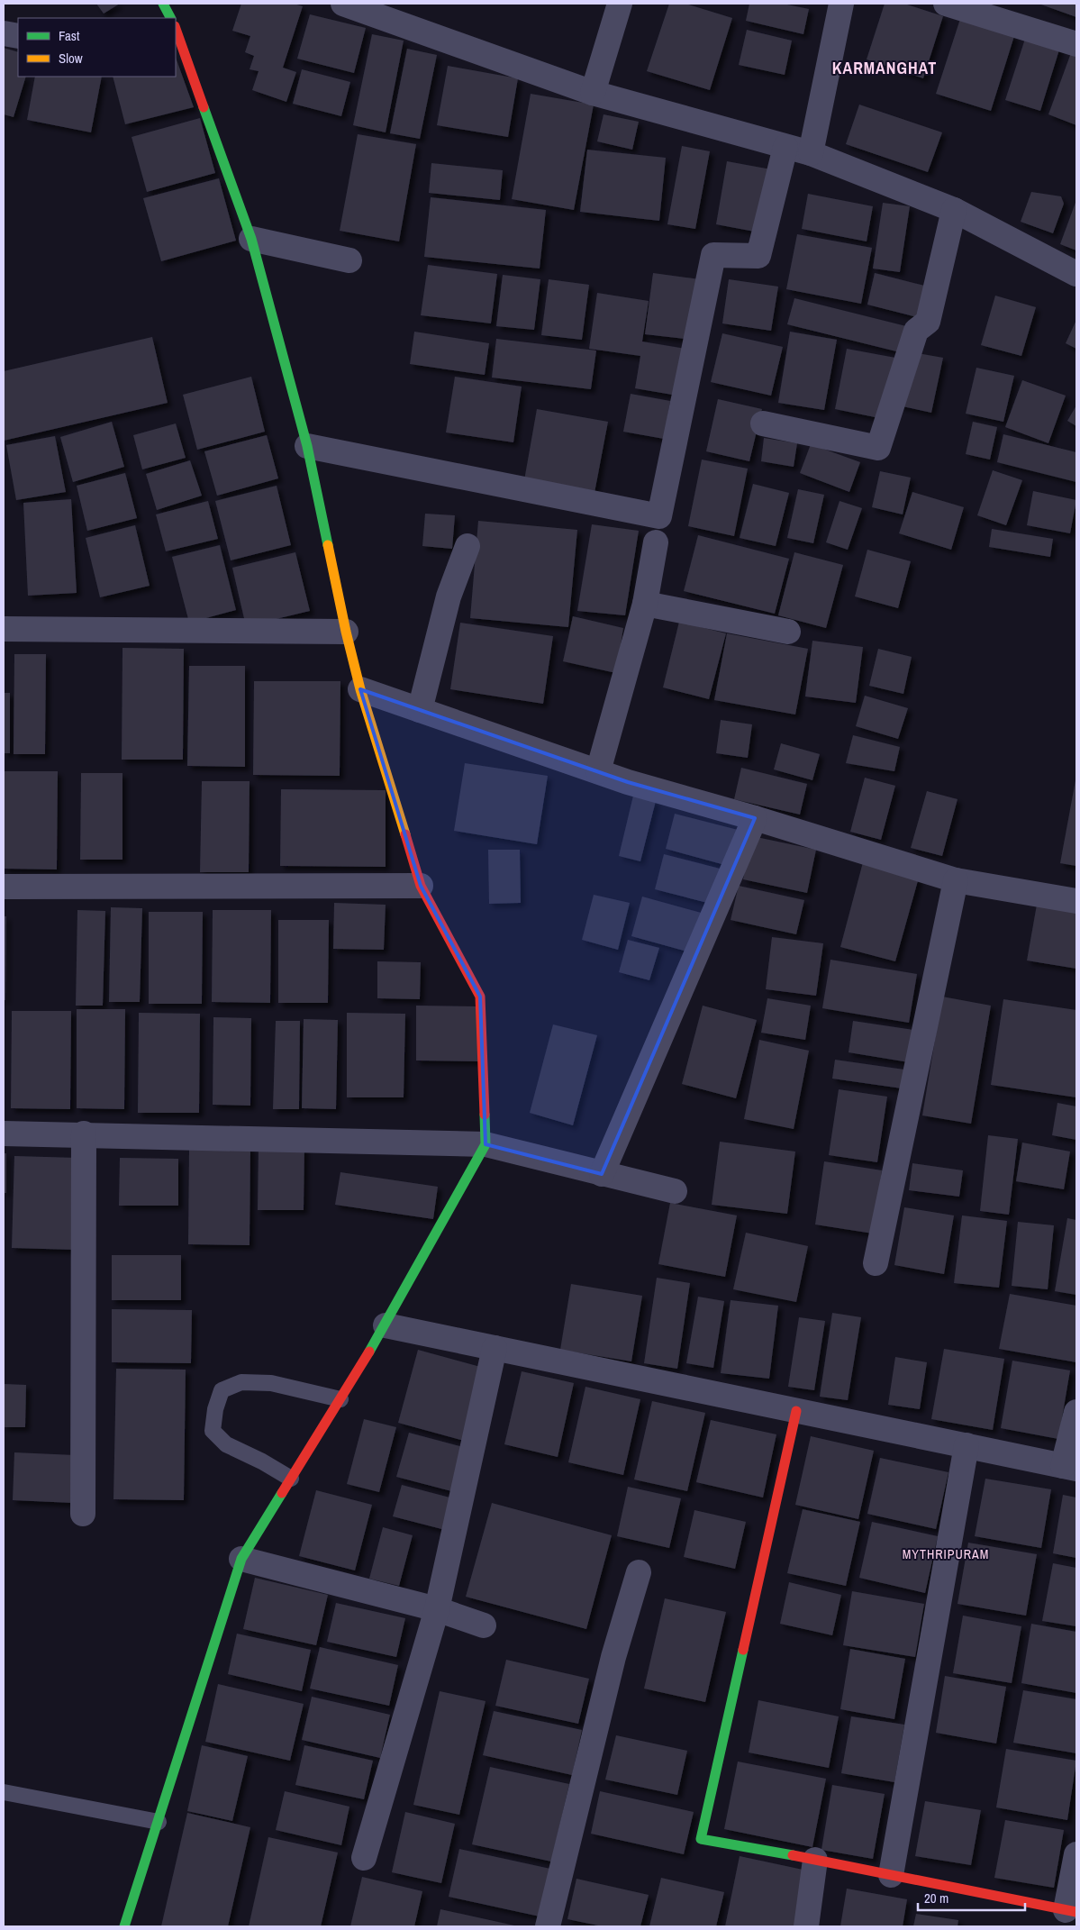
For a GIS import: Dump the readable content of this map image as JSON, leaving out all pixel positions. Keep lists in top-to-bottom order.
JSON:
{
  "districts": ["KARMANGHAT", "MYTHRIPURAM"],
  "legend": ["Fast", "Slow"],
  "scale_bar": "20 m"
}
